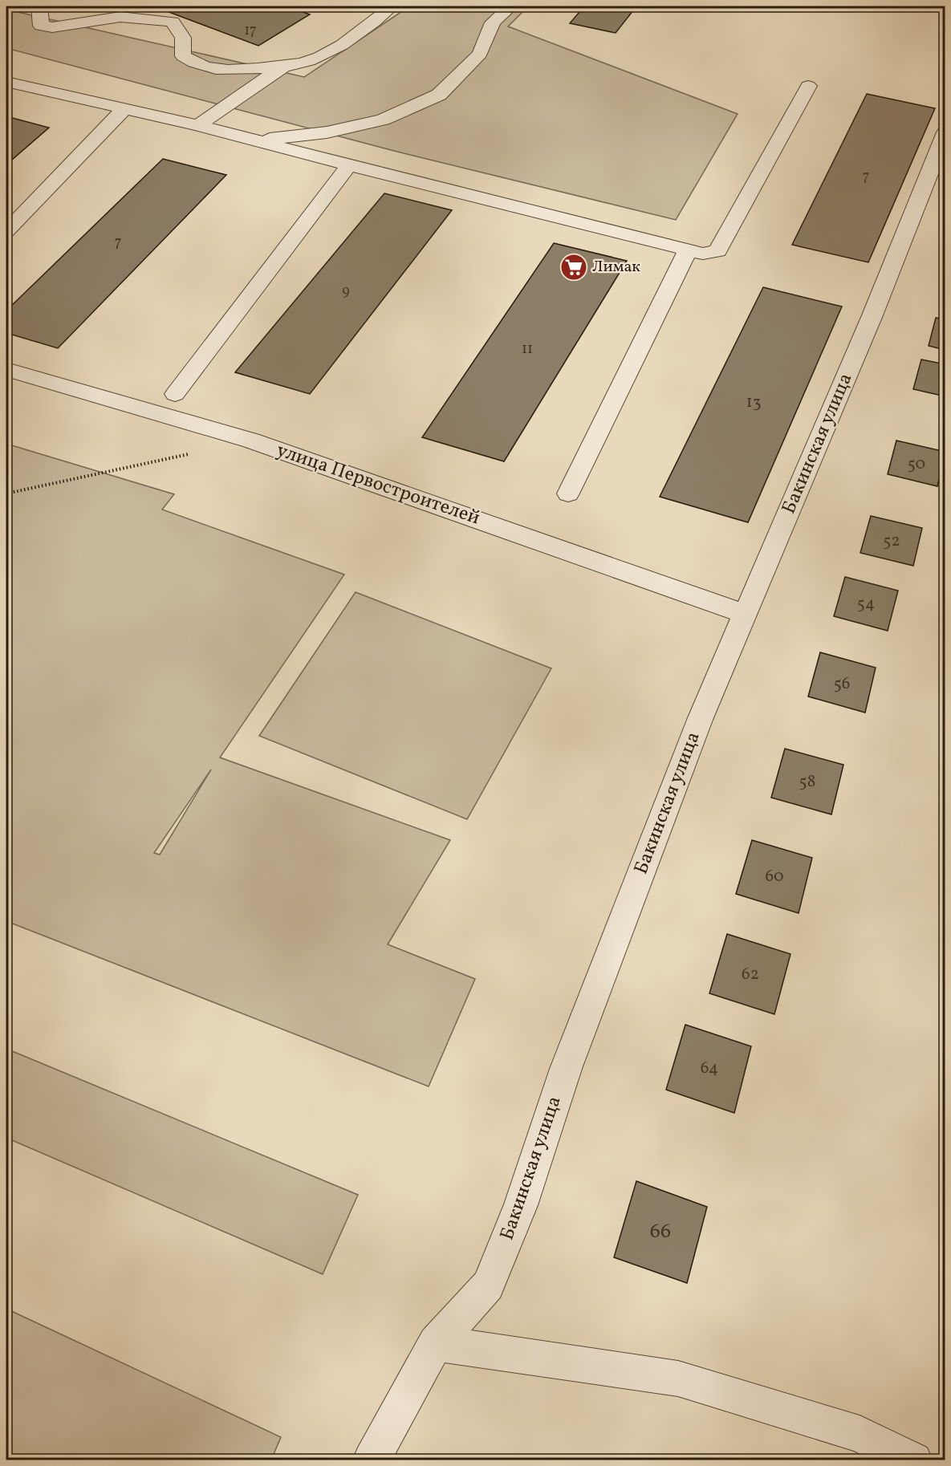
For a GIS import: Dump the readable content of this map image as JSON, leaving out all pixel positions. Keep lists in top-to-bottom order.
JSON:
{
  "streets": {
    "street": ["Бакинская улица", "улица Первостроителей"]
  },
  "crossings": [
    ["Бакинская улица", "улица Первостроителей"]
  ],
  "places": {
    "supermarket": ["Лимак"]
  },
  "house_numbers": [
    "17",
    "7",
    "7",
    "9",
    "11",
    "13",
    "50",
    "52",
    "54",
    "56",
    "58",
    "60",
    "62",
    "64",
    "66"
  ]
}
